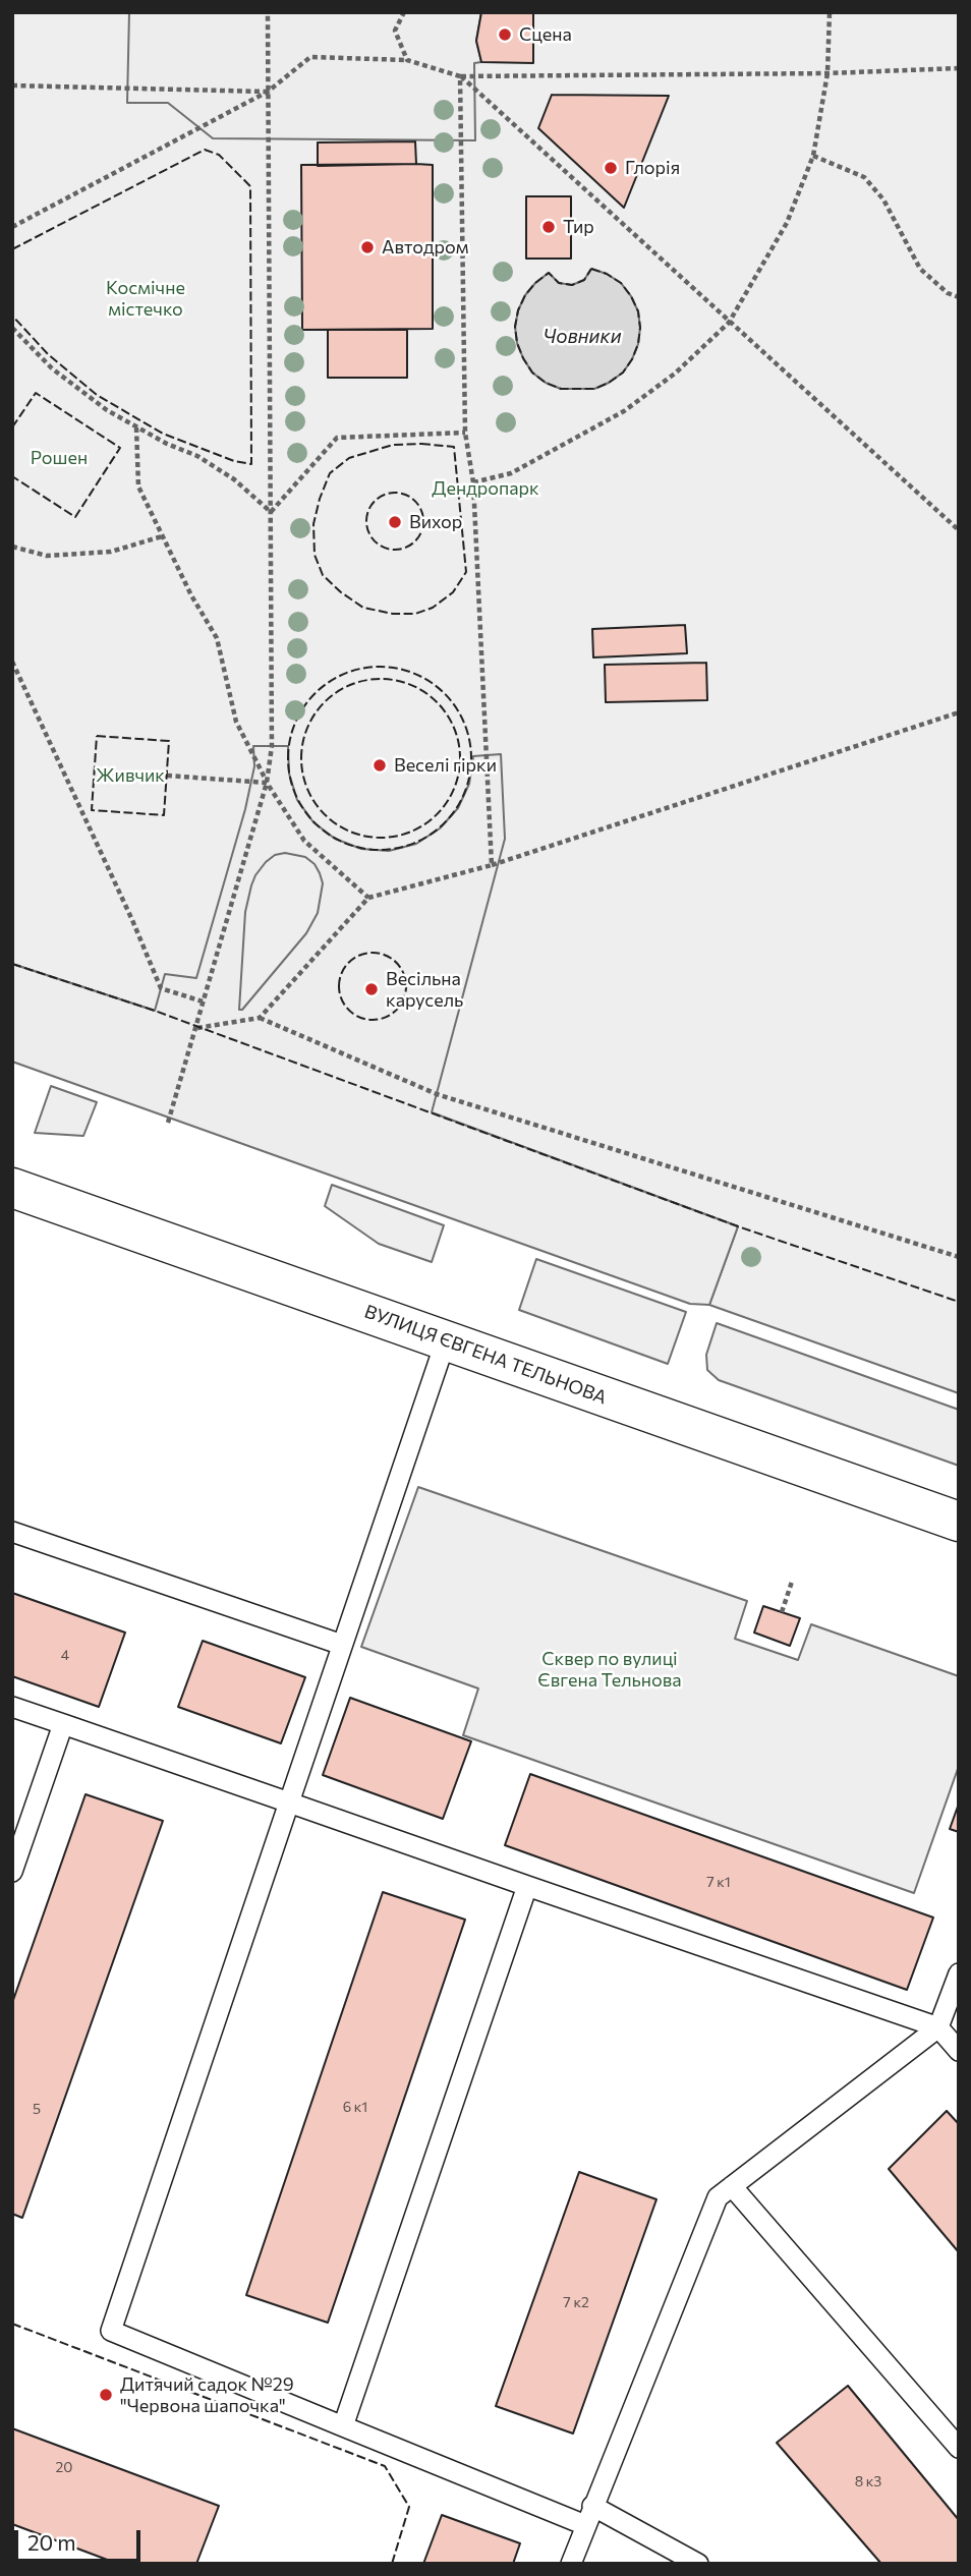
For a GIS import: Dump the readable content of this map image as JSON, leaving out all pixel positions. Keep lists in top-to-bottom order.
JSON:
{
  "streets": {
    "main road": ["ВУЛИЦЯ ЄВГЕНА ТЕЛЬНОВА"]
  },
  "water": ["Човники"],
  "parks": [
    "Космічне містечко",
    "Рошен",
    "Дендропарк",
    "Живчик",
    "Сквер по вулиці Євгена Тельнова"
  ],
  "places": [
    "Сцена",
    "Глорія",
    "Тир",
    "Автодром",
    "Вихор",
    "Веселі гірки",
    "Весільна карусель",
    "Дитячий садок №29 \"Червона шапочка\""
  ],
  "house_numbers": [
    "4",
    "7 к1",
    "6 к1",
    "5",
    "7 к2",
    "20",
    "8 к3"
  ],
  "scale_bar": "20 m"
}
